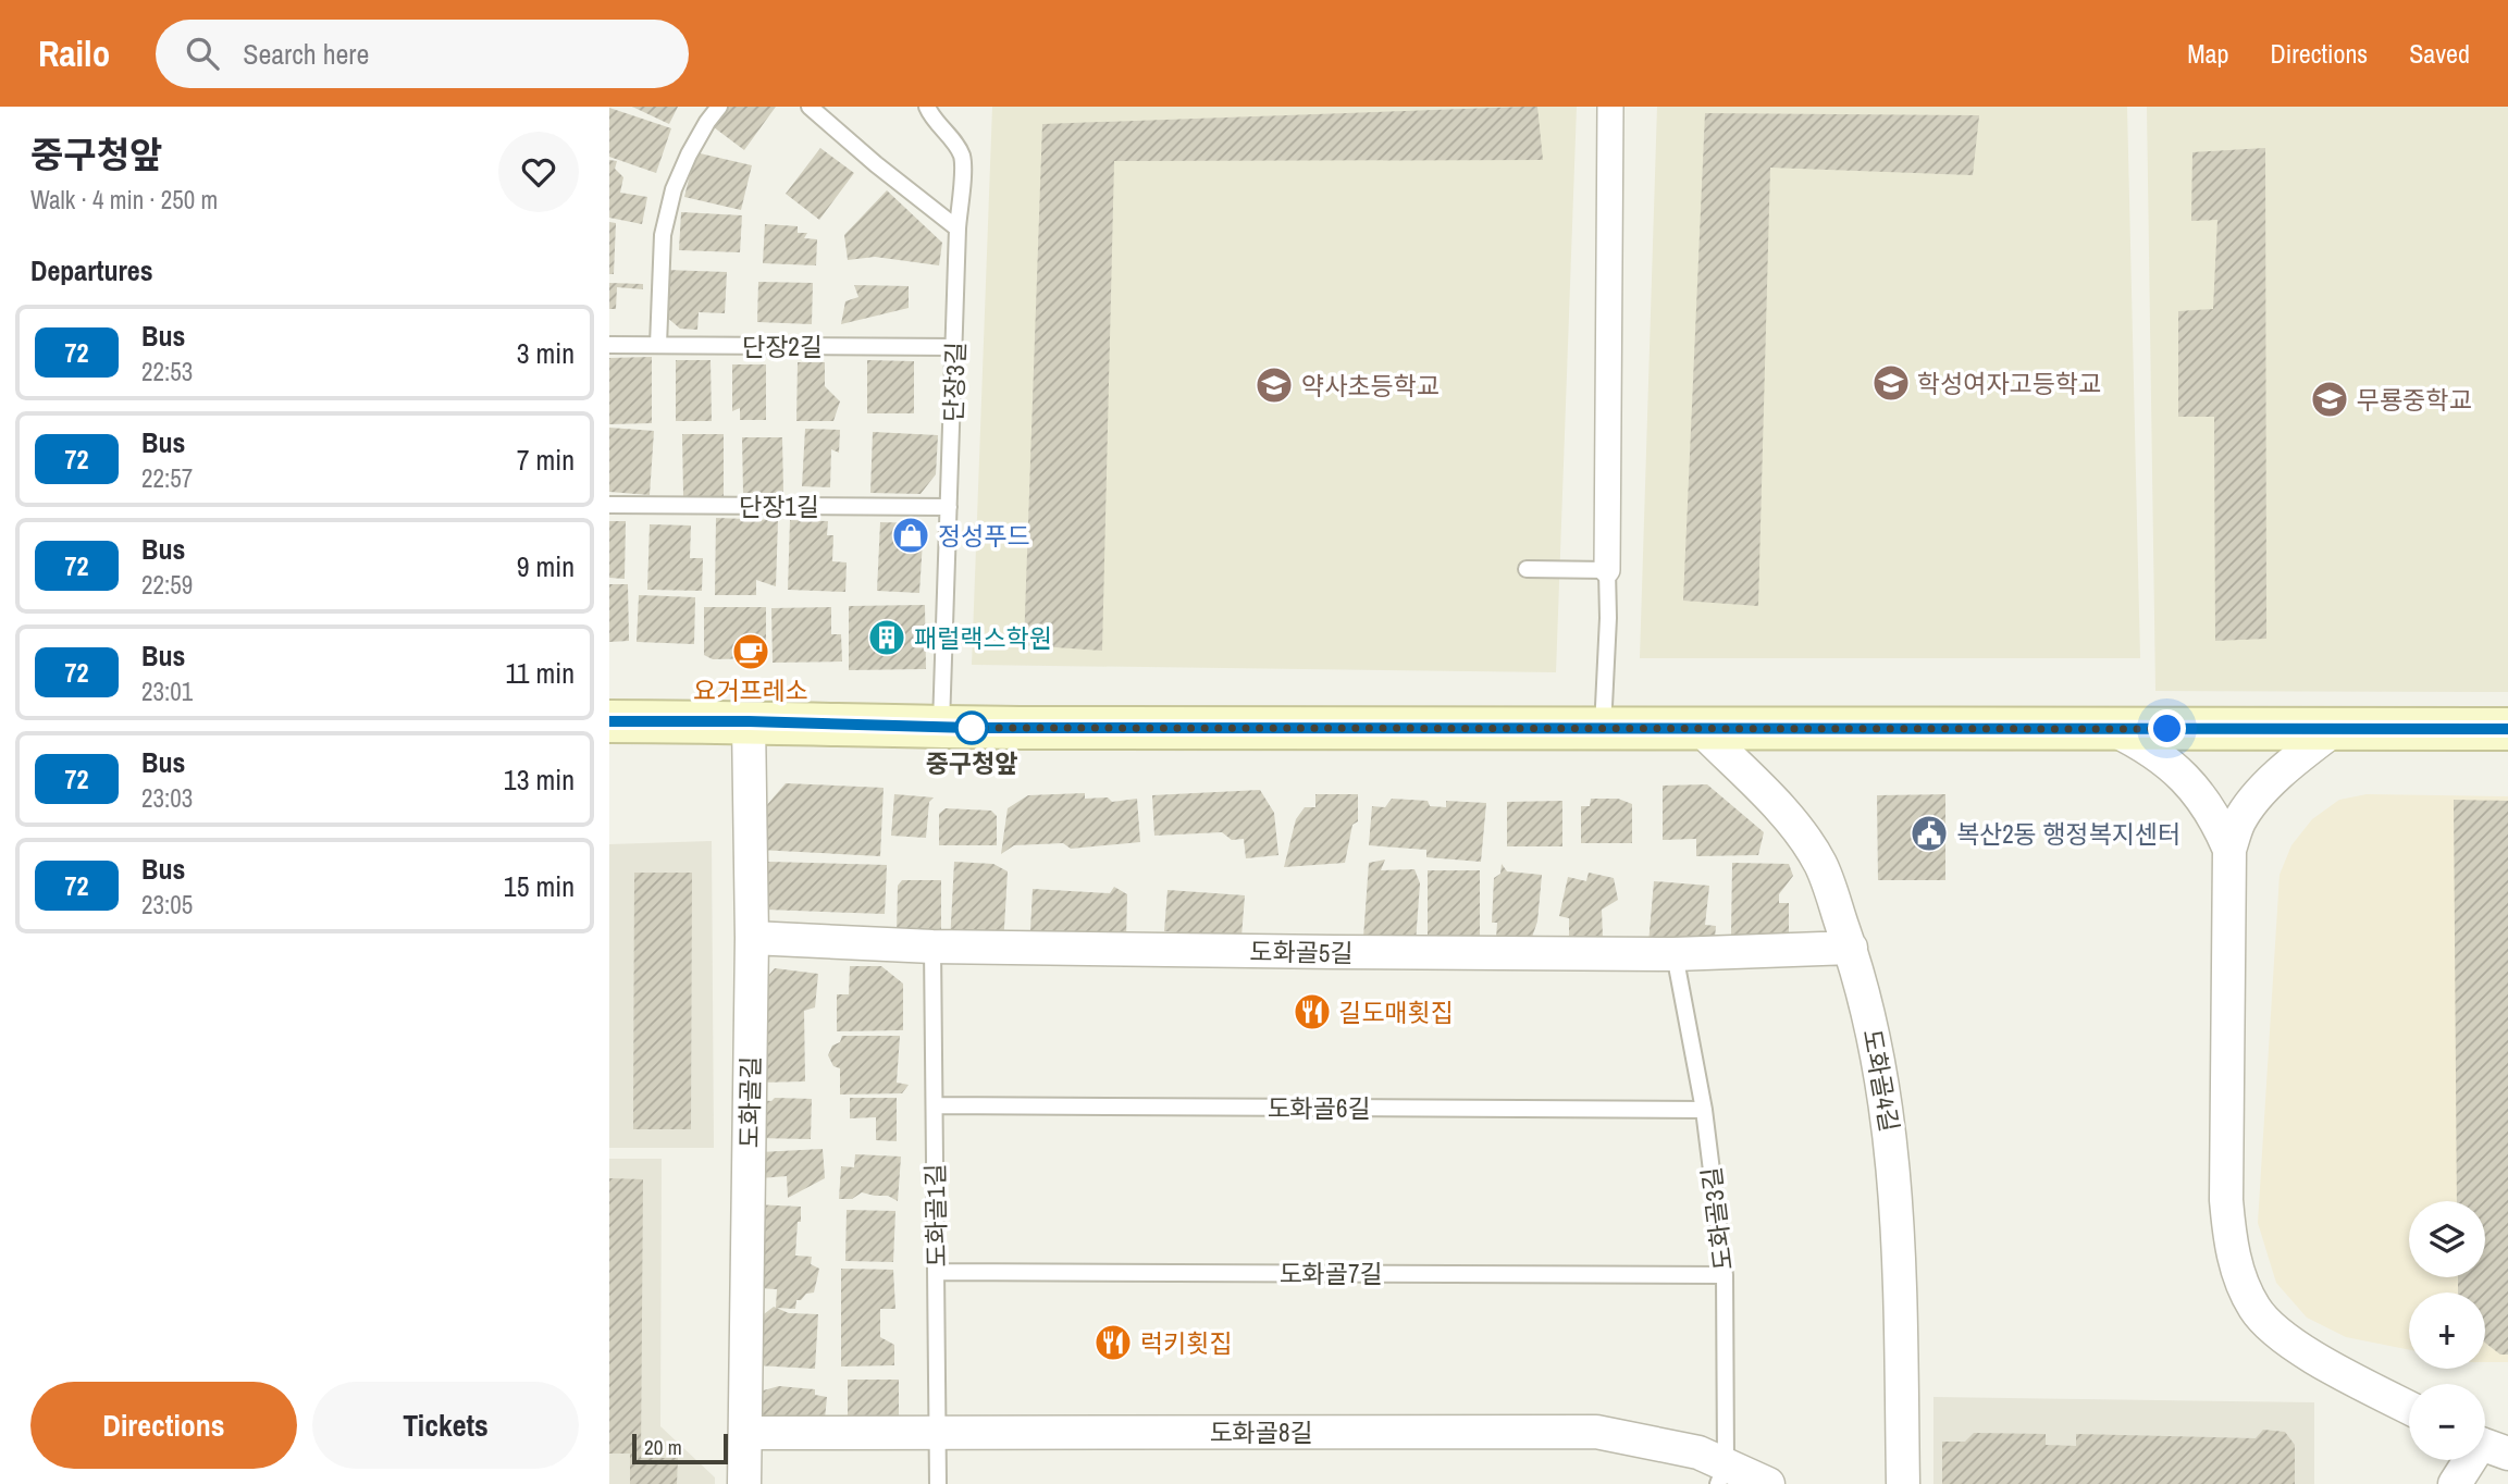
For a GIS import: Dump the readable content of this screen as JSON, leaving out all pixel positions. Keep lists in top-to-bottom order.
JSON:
{
  "streets": {
    "street": [
      "도화골5길",
      "도화골4길",
      "도화골길",
      "도화골8길"
    ],
    "lane": [
      "단장2길",
      "단장3길",
      "단장1길",
      "도화골6길",
      "도화골1길",
      "도화골3길",
      "도화골7길"
    ]
  },
  "crossings": [
    ["단장2길", "단장3길"],
    ["단장3길", "단장1길"],
    ["도화골5길", "도화골4길"],
    ["도화골5길", "도화골길"],
    ["도화골5길", "도화골1길"],
    ["도화골5길", "도화골3길"],
    ["도화골길", "도화골8길"],
    ["도화골6길", "도화골1길"],
    ["도화골6길", "도화골3길"],
    ["도화골1길", "도화골7길"],
    ["도화골1길", "도화골8길"],
    ["도화골3길", "도화골7길"],
    ["도화골3길", "도화골8길"]
  ],
  "places": {
    "school or university": ["학성여자고등학교", "약사초등학교", "무룡중학교"],
    "shop": ["정성푸드"],
    "building": ["패럴랙스학원"],
    "cafe": ["요거프레소"],
    "other": ["중구청앞"],
    "public building": ["복산2동 행정복지센터"],
    "restaurant": ["길도매횟집", "럭키횟집"]
  },
  "lines": ["bus line 72"],
  "scale_bar": "20 m",
  "page": {
    "header": "Railo",
    "search": "Search here",
    "nav": ["Map", "Directions", "Saved"],
    "heading": [
      ["중구청앞", "Walk · 4 min · 250 m"],
      "Departures"
    ],
    "list": [
      {
        "mark": "72",
        "name": "Bus",
        "note": "22:53",
        "value": "3 min"
      },
      {
        "mark": "72",
        "name": "Bus",
        "note": "22:57",
        "value": "7 min"
      },
      {
        "mark": "72",
        "name": "Bus",
        "note": "22:59",
        "value": "9 min"
      },
      {
        "mark": "72",
        "name": "Bus",
        "note": "23:01",
        "value": "11 min"
      },
      {
        "mark": "72",
        "name": "Bus",
        "note": "23:03",
        "value": "13 min"
      },
      {
        "mark": "72",
        "name": "Bus",
        "note": "23:05",
        "value": "15 min"
      }
    ],
    "map_buttons": ["+", "−"],
    "buttons": ["Directions", "Tickets"],
    "scale": "20 m"
  }
}
